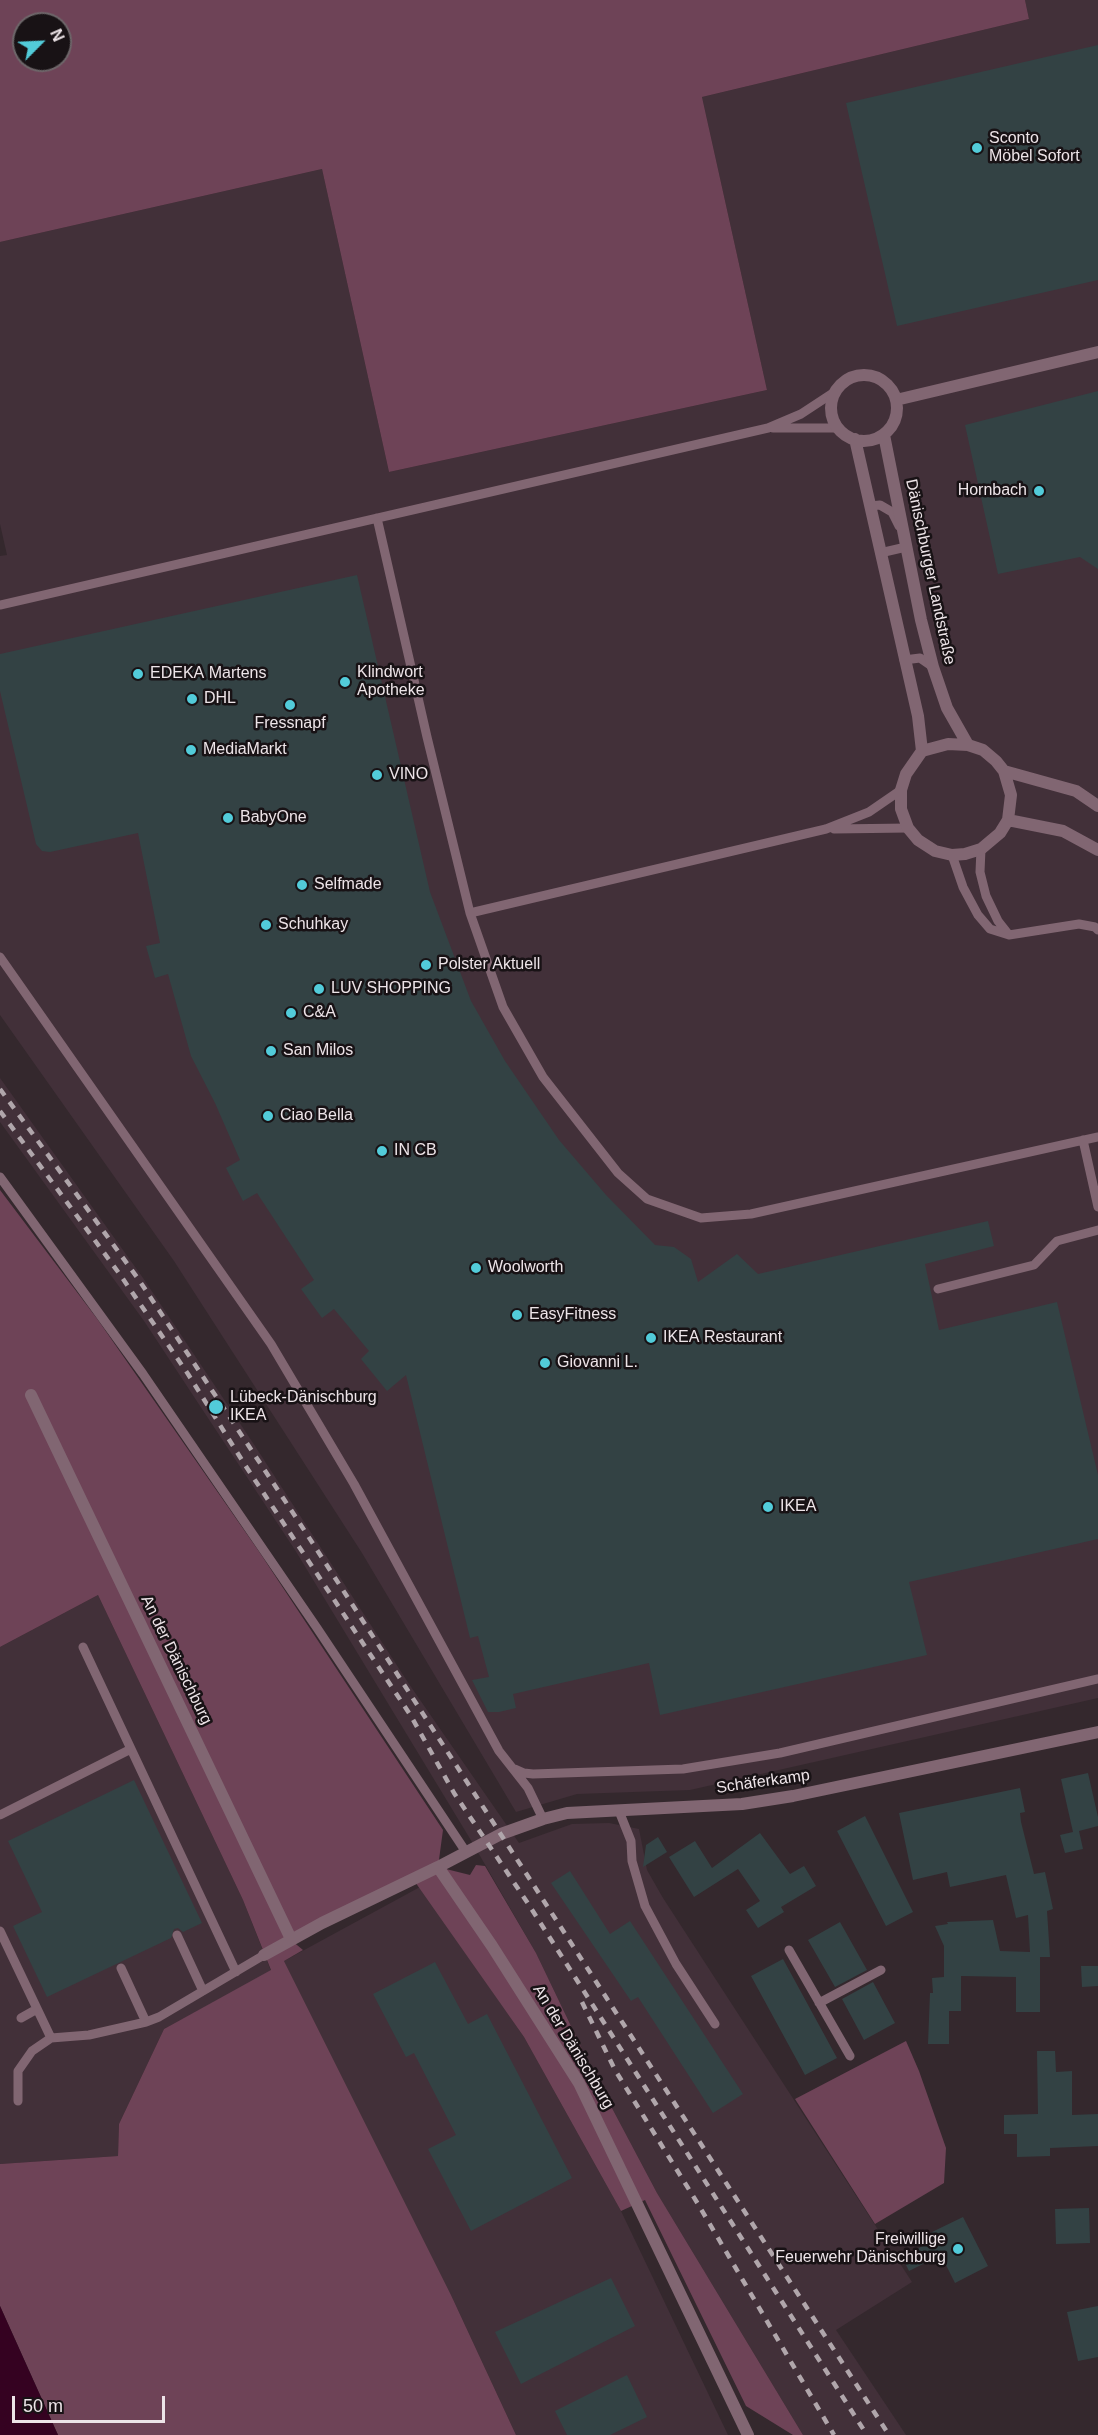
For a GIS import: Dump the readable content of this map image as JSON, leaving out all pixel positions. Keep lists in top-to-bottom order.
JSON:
{
  "streets": {
    "street": ["Dänischburger Landstraße", "An der Dänischburg", "Schäferkamp"]
  },
  "crossings": [
    ["An der Dänischburg", "Schäferkamp"]
  ],
  "places": [
    "Sconto Möbel Sofort",
    "Hornbach",
    "EDEKA Martens",
    "Klindwort Apotheke",
    "DHL",
    "Fressnapf",
    "MediaMarkt",
    "VINO",
    "BabyOne",
    "Selfmade",
    "Schuhkay",
    "Polster Aktuell",
    "LUV SHOPPING",
    "C&A",
    "San Milos",
    "Ciao Bella",
    "IN CB",
    "Woolworth",
    "EasyFitness",
    "IKEA Restaurant",
    "Giovanni L.",
    "Lübeck-Dänischburg IKEA",
    "IKEA",
    "Freiwillige Feuerwehr Dänischburg"
  ],
  "scale_bar": "50 m",
  "north": "top right"
}
